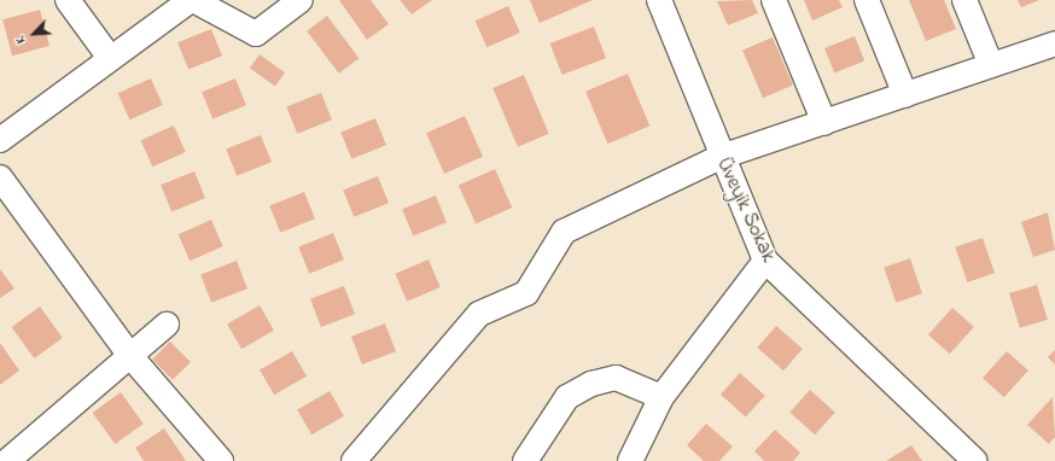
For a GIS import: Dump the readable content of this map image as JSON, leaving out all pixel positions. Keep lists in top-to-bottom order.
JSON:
{
  "streets": {
    "street": ["Üveyik Sokak"]
  },
  "north": "bottom left"
}
